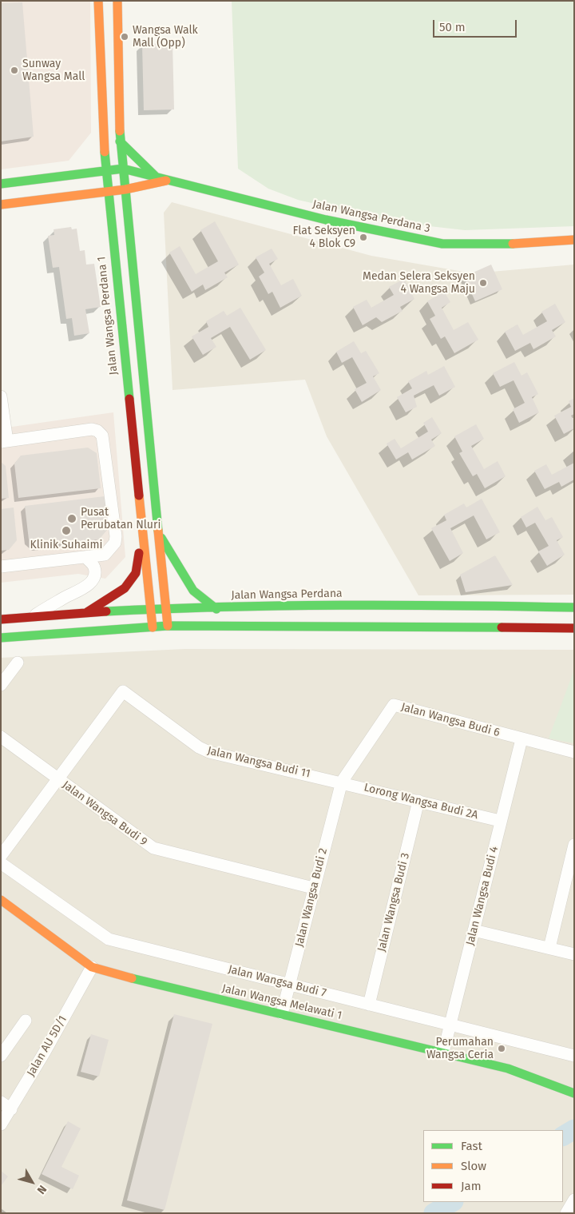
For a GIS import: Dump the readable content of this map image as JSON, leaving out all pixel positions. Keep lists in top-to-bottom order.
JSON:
{
  "streets": {
    "street": [
      "Jalan Wangsa Perdana 3",
      "Jalan Wangsa Perdana 1",
      "Jalan Wangsa Perdana",
      "Jalan Wangsa Budi 6",
      "Jalan Wangsa Budi 11",
      "Lorong Wangsa Budi 2A",
      "Jalan Wangsa Budi 9",
      "Jalan Wangsa Budi 4",
      "Jalan Wangsa Budi 2",
      "Jalan Wangsa Budi 3",
      "Jalan Wangsa Budi 7",
      "Jalan Wangsa Melawati 1",
      "Jalan AU 5D/1"
    ]
  },
  "crossings": [
    ["Jalan Wangsa Perdana 3", "Jalan Wangsa Perdana 1"],
    ["Jalan Wangsa Perdana 1", "Jalan Wangsa Perdana"],
    ["Jalan Wangsa Budi 6", "Jalan Wangsa Budi 11"],
    ["Jalan Wangsa Budi 6", "Lorong Wangsa Budi 2A"],
    ["Jalan Wangsa Budi 6", "Jalan Wangsa Budi 4"],
    ["Jalan Wangsa Budi 6", "Jalan Wangsa Budi 2"],
    ["Jalan Wangsa Budi 11", "Lorong Wangsa Budi 2A"],
    ["Jalan Wangsa Budi 11", "Jalan Wangsa Budi 9"],
    ["Jalan Wangsa Budi 11", "Jalan Wangsa Budi 2"],
    ["Lorong Wangsa Budi 2A", "Jalan Wangsa Budi 4"],
    ["Lorong Wangsa Budi 2A", "Jalan Wangsa Budi 2"],
    ["Lorong Wangsa Budi 2A", "Jalan Wangsa Budi 3"],
    ["Jalan Wangsa Budi 9", "Jalan Wangsa Budi 2"],
    ["Jalan Wangsa Budi 4", "Jalan Wangsa Budi 7"],
    ["Jalan Wangsa Budi 4", "Jalan Wangsa Melawati 1"],
    ["Jalan Wangsa Budi 2", "Jalan Wangsa Budi 7"],
    ["Jalan Wangsa Budi 2", "Jalan Wangsa Melawati 1"],
    ["Jalan Wangsa Budi 3", "Jalan Wangsa Budi 7"],
    ["Jalan Wangsa Melawati 1", "Jalan AU 5D/1"]
  ],
  "places": [
    "Wangsa Walk Mall (Opp)",
    "Sunway Wangsa Mall",
    "Flat Seksyen 4 Blok C9",
    "Medan Selera Seksyen 4 Wangsa Maju",
    "Pusat Perubatan Nluri",
    "Klinik Suhaimi",
    "Perumahan Wangsa Ceria"
  ],
  "legend": ["Fast", "Slow", "Jam"],
  "scale_bar": "50 m",
  "north": "bottom right"
}
